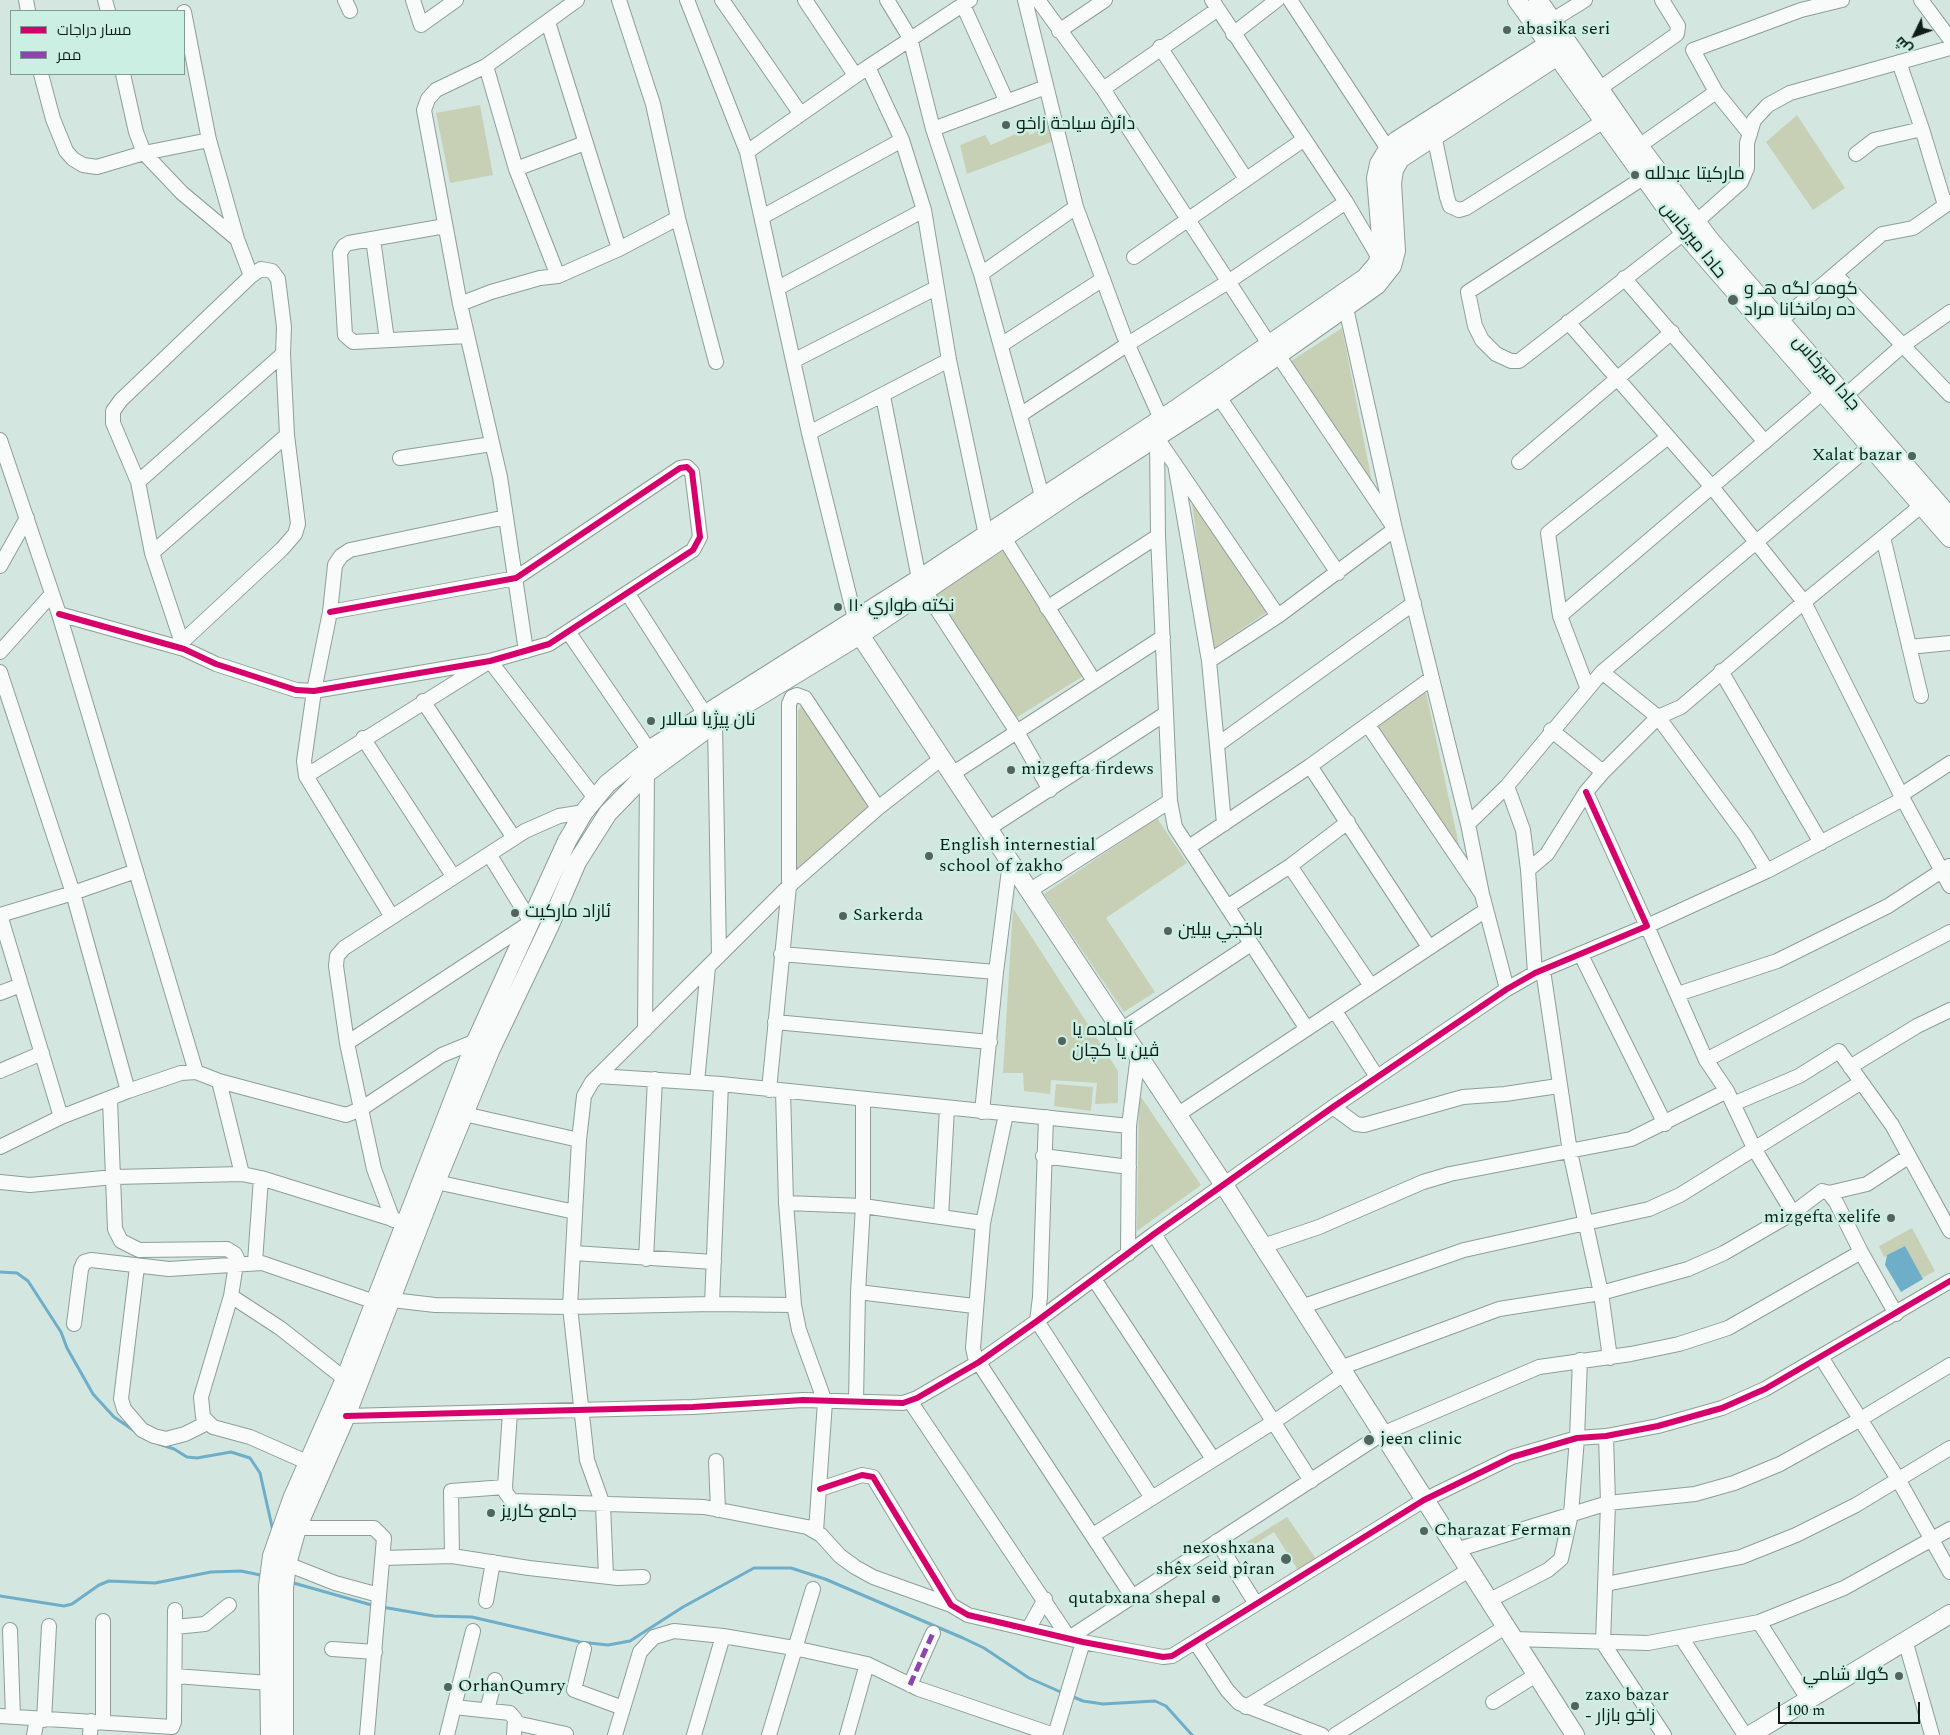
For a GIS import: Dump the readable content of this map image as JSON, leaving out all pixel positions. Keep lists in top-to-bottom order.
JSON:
{
  "streets": {
    "main road": ["حادا ميرخاس", "جادا ميرخاس"]
  },
  "crossings": [
    ["حادا ميرخاس", "جادا ميرخاس"]
  ],
  "places": [
    "abasika seri",
    "دائرة سياحة زاخو",
    "ماركيتا عبدلله",
    "كومه لگه هـ و ده رمانخانا مراد",
    "Xalat bazar",
    "نكته طواري ١١٠",
    "نان پيژيا سالار",
    "mizgefta firdews",
    "English internestial school of zakho",
    "ئازاد ماركيت",
    "Sarkerda",
    "باخجي بيلين",
    "ئاماده یا ڤین یا کچان",
    "mizgefta xelife",
    "jeen clinic",
    "جامع كاريز",
    "Charazat Ferman",
    "nexoshxana shêx seid pîran",
    "qutabxana shepal",
    "گولا شامي",
    "OrhanQumry",
    "zaxo bazar - زاخو بازار"
  ],
  "legend": ["مسار دراجات", "ممر"],
  "scale_bar": "100 m",
  "north": "bottom left"
}
